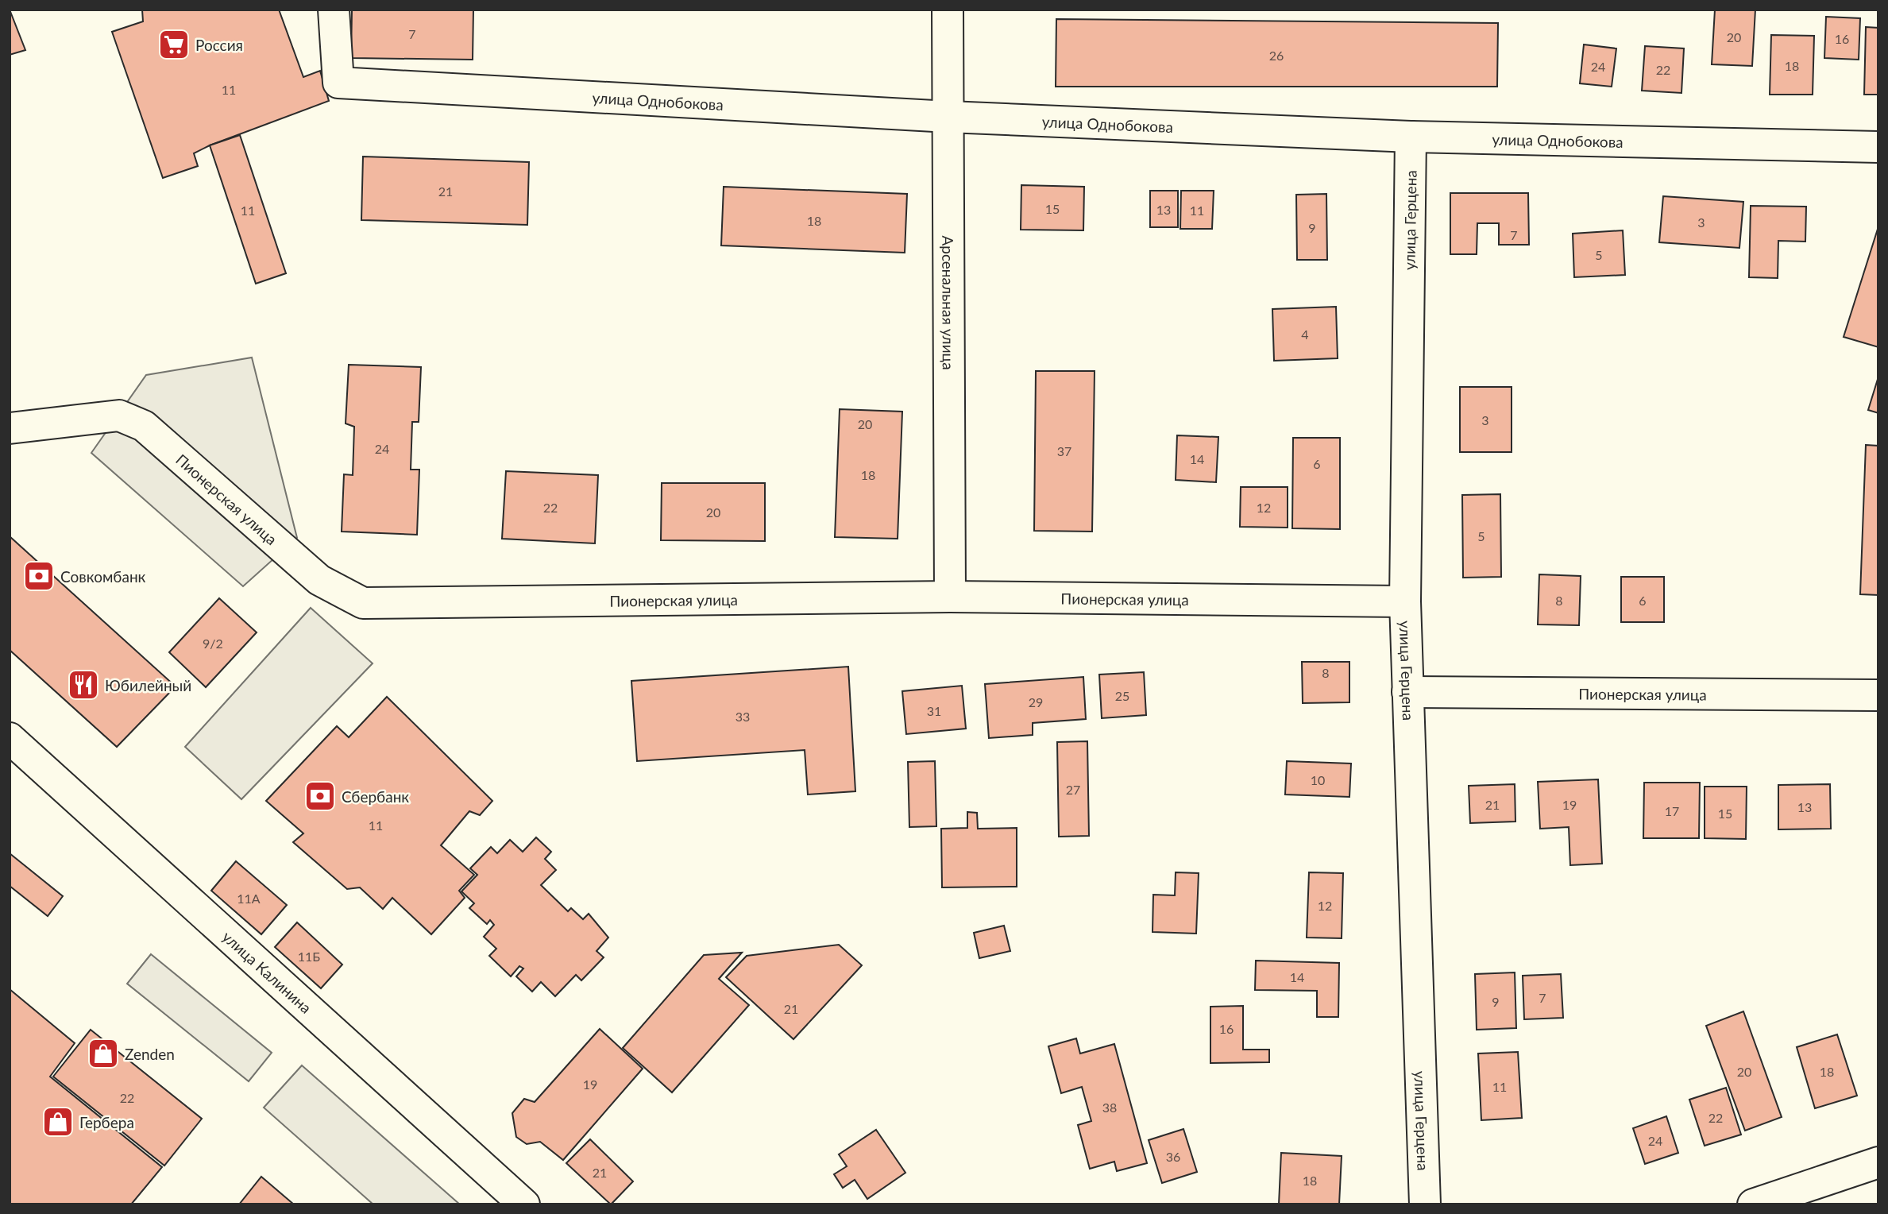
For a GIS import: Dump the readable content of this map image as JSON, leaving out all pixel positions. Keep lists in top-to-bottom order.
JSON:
{
  "streets": {
    "street": [
      "улица Однобокова",
      "улица Герцена",
      "Арсенальная улица",
      "Пионерская улица",
      "улица Калинина"
    ]
  },
  "crossings": [
    ["улица Однобокова", "улица Герцена"],
    ["улица Однобокова", "Арсенальная улица"],
    ["улица Герцена", "Пионерская улица"],
    ["Арсенальная улица", "Пионерская улица"]
  ],
  "places": {
    "supermarket": ["Россия"],
    "bank": ["Совкомбанк", "Сбербанк"],
    "restaurant": ["Юбилейный"],
    "shop": ["Zenden", "Гербера"]
  },
  "house_numbers": [
    "7",
    "20",
    "16",
    "26",
    "18",
    "24",
    "22",
    "11",
    "21",
    "15",
    "13",
    "11",
    "11",
    "18",
    "3",
    "9",
    "7",
    "5",
    "4",
    "3",
    "20",
    "24",
    "37",
    "14",
    "6",
    "18",
    "22",
    "12",
    "20",
    "5",
    "8",
    "6",
    "9/2",
    "8",
    "25",
    "29",
    "31",
    "33",
    "10",
    "27",
    "21",
    "19",
    "13",
    "17",
    "15",
    "11",
    "11А",
    "12",
    "11Б",
    "14",
    "7",
    "9",
    "21",
    "16",
    "20",
    "18",
    "19",
    "11",
    "22",
    "38",
    "22",
    "24",
    "36",
    "21",
    "18"
  ]
}
